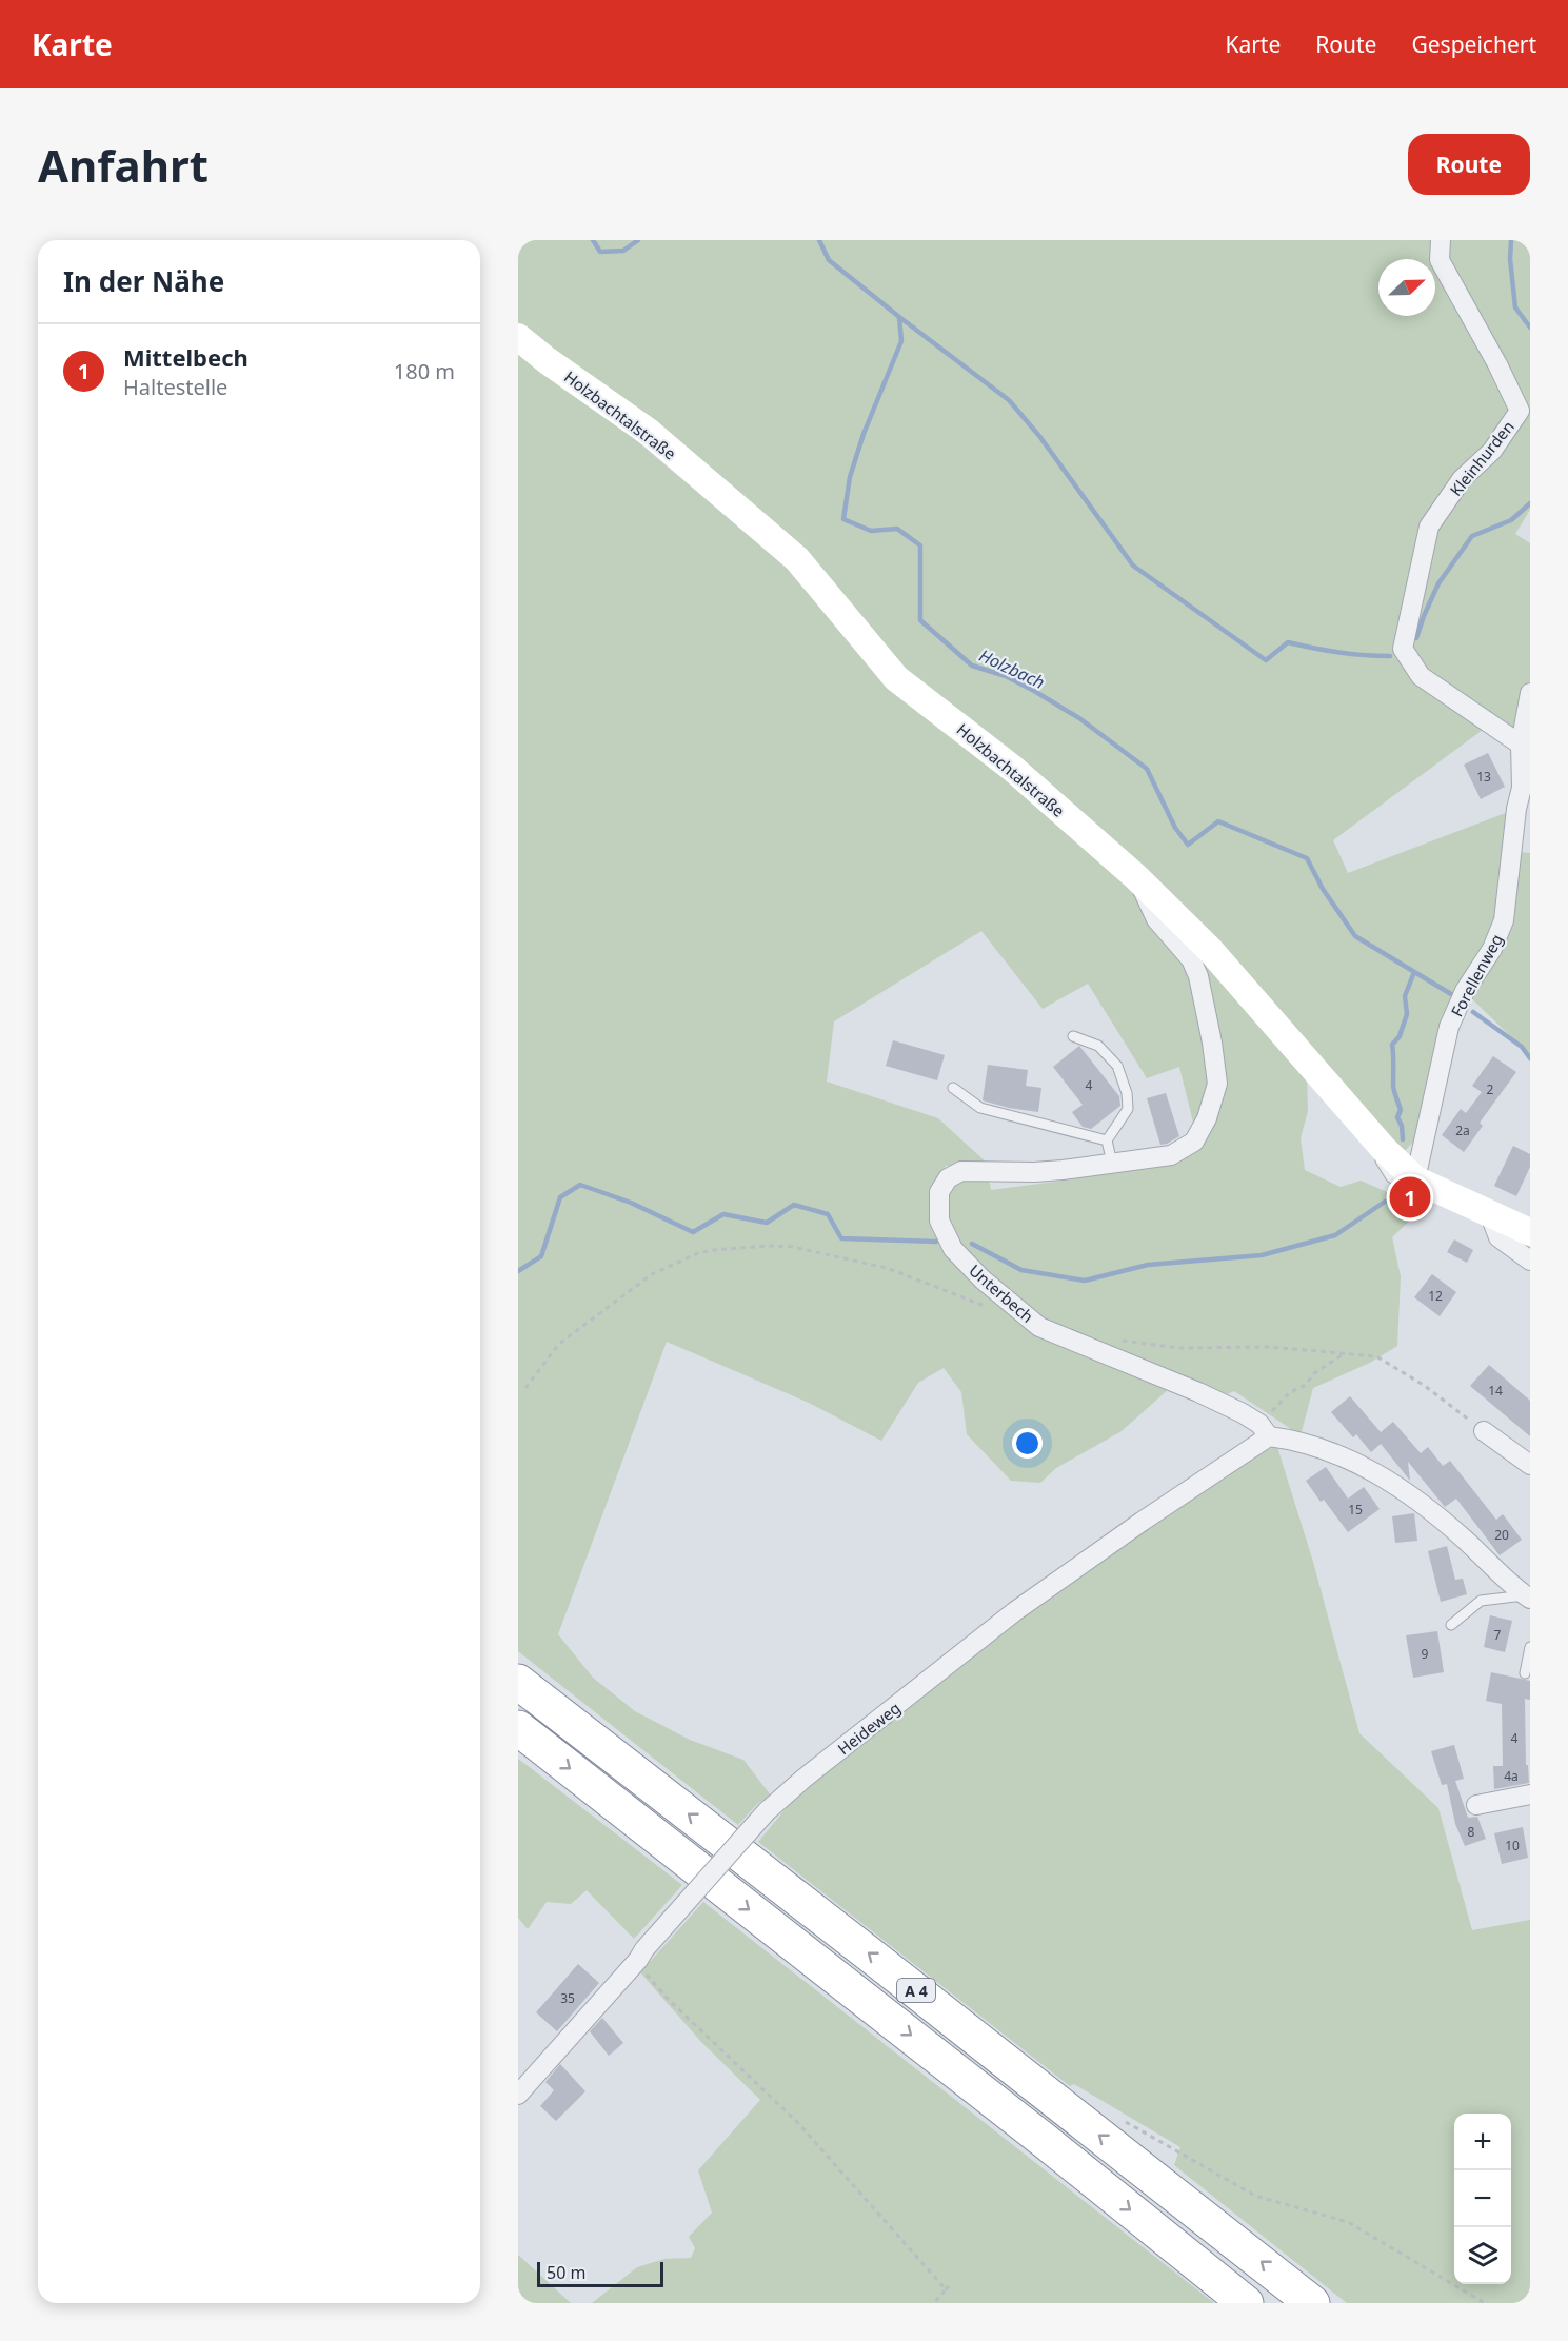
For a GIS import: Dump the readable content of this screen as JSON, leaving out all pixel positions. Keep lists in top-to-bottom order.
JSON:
{
  "streets": {
    "highway": ["A 4"],
    "street": [
      "Holzbachtalstraße",
      "Kleinhurden",
      "Forellenweg",
      "Unterbech",
      "Heideweg"
    ]
  },
  "crossings": [
    ["Holzbachtalstraße", "Forellenweg"],
    ["Holzbachtalstraße", "Unterbech"],
    ["Kleinhurden", "Forellenweg"],
    ["Unterbech", "Heideweg"]
  ],
  "water": ["Holzbach"],
  "house_numbers": [
    "13",
    "4",
    "2",
    "2a",
    "12",
    "14",
    "15",
    "20",
    "7",
    "9",
    "4",
    "4a",
    "8",
    "10",
    "35"
  ],
  "scale_bar": "50 m",
  "north": "top right",
  "page": {
    "header": "Karte",
    "nav": ["Karte", "Route", "Gespeichert"],
    "buttons": "Route",
    "title": "Anfahrt",
    "heading": "In der Nähe",
    "list": [
      {
        "mark": "1",
        "name": "Mittelbech",
        "note": "Haltestelle",
        "value": "180 m"
      }
    ],
    "pins": "1",
    "map_buttons": ["+", "−"],
    "scale": "50 m"
  }
}
